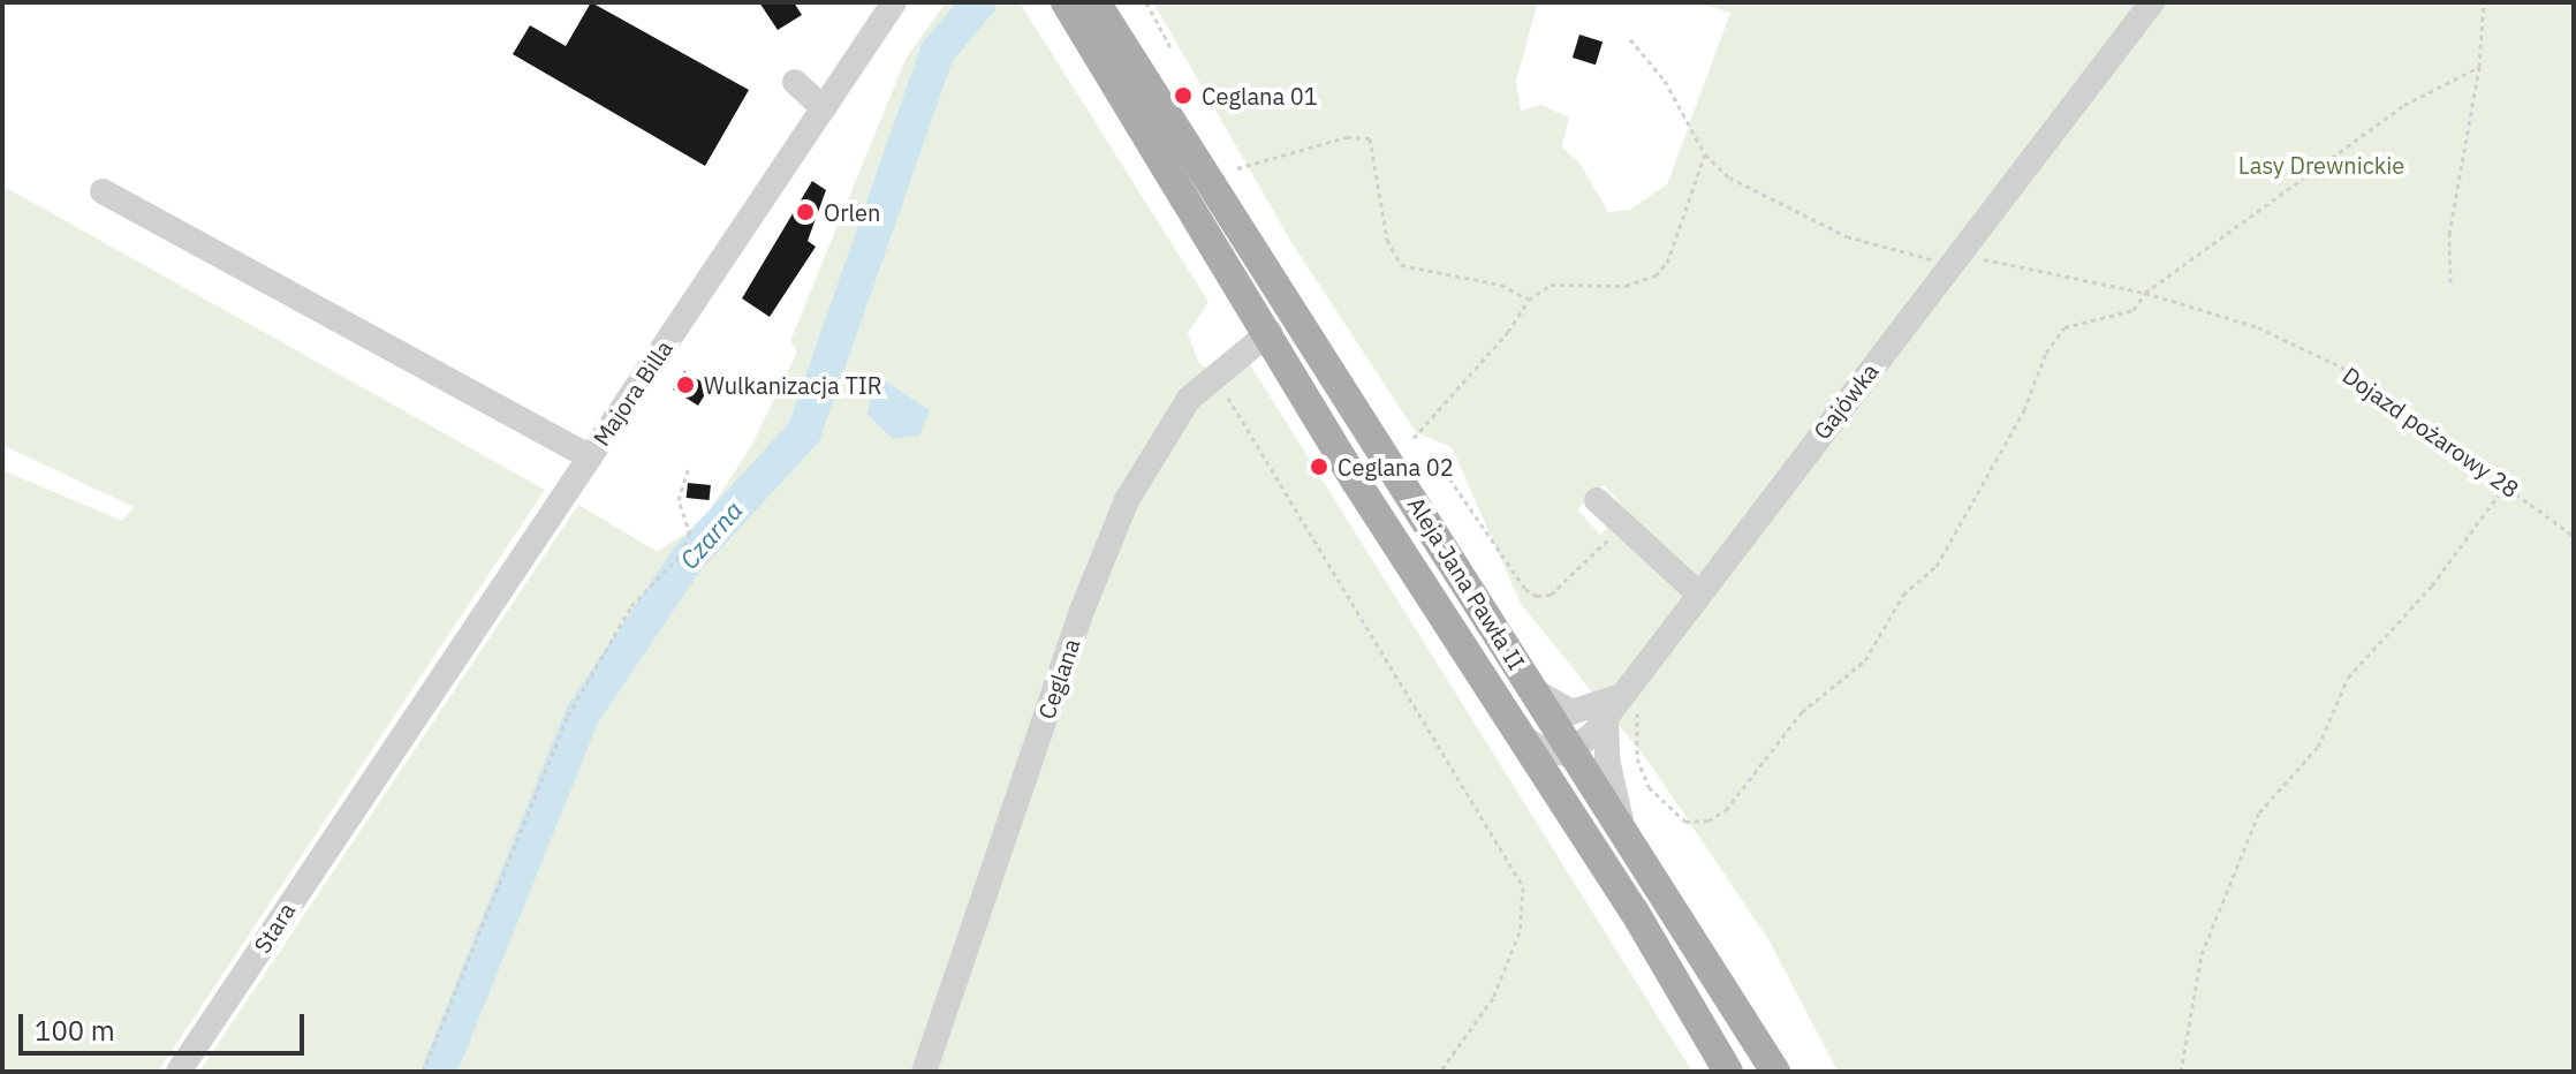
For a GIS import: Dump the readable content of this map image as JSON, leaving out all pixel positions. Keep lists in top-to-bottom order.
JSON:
{
  "streets": {
    "main road": ["Aleja Jana Pawła II"],
    "street": [
      "Majora Billa",
      "Gajówka",
      "Ceglana",
      "Stara"
    ],
    "path": ["Dojazd pożarowy 28"]
  },
  "crossings": [
    ["Majora Billa", "Stara"],
    ["Gajówka", "Dojazd pożarowy 28"],
    ["Gajówka", "Aleja Jana Pawła II"],
    ["Aleja Jana Pawła II", "Ceglana"]
  ],
  "water": ["Czarna"],
  "parks": ["Lasy Drewnickie"],
  "places": [
    "Ceglana 01",
    "Orlen",
    "Wulkanizacja TIR",
    "Ceglana 02"
  ],
  "scale_bar": "100 m"
}
